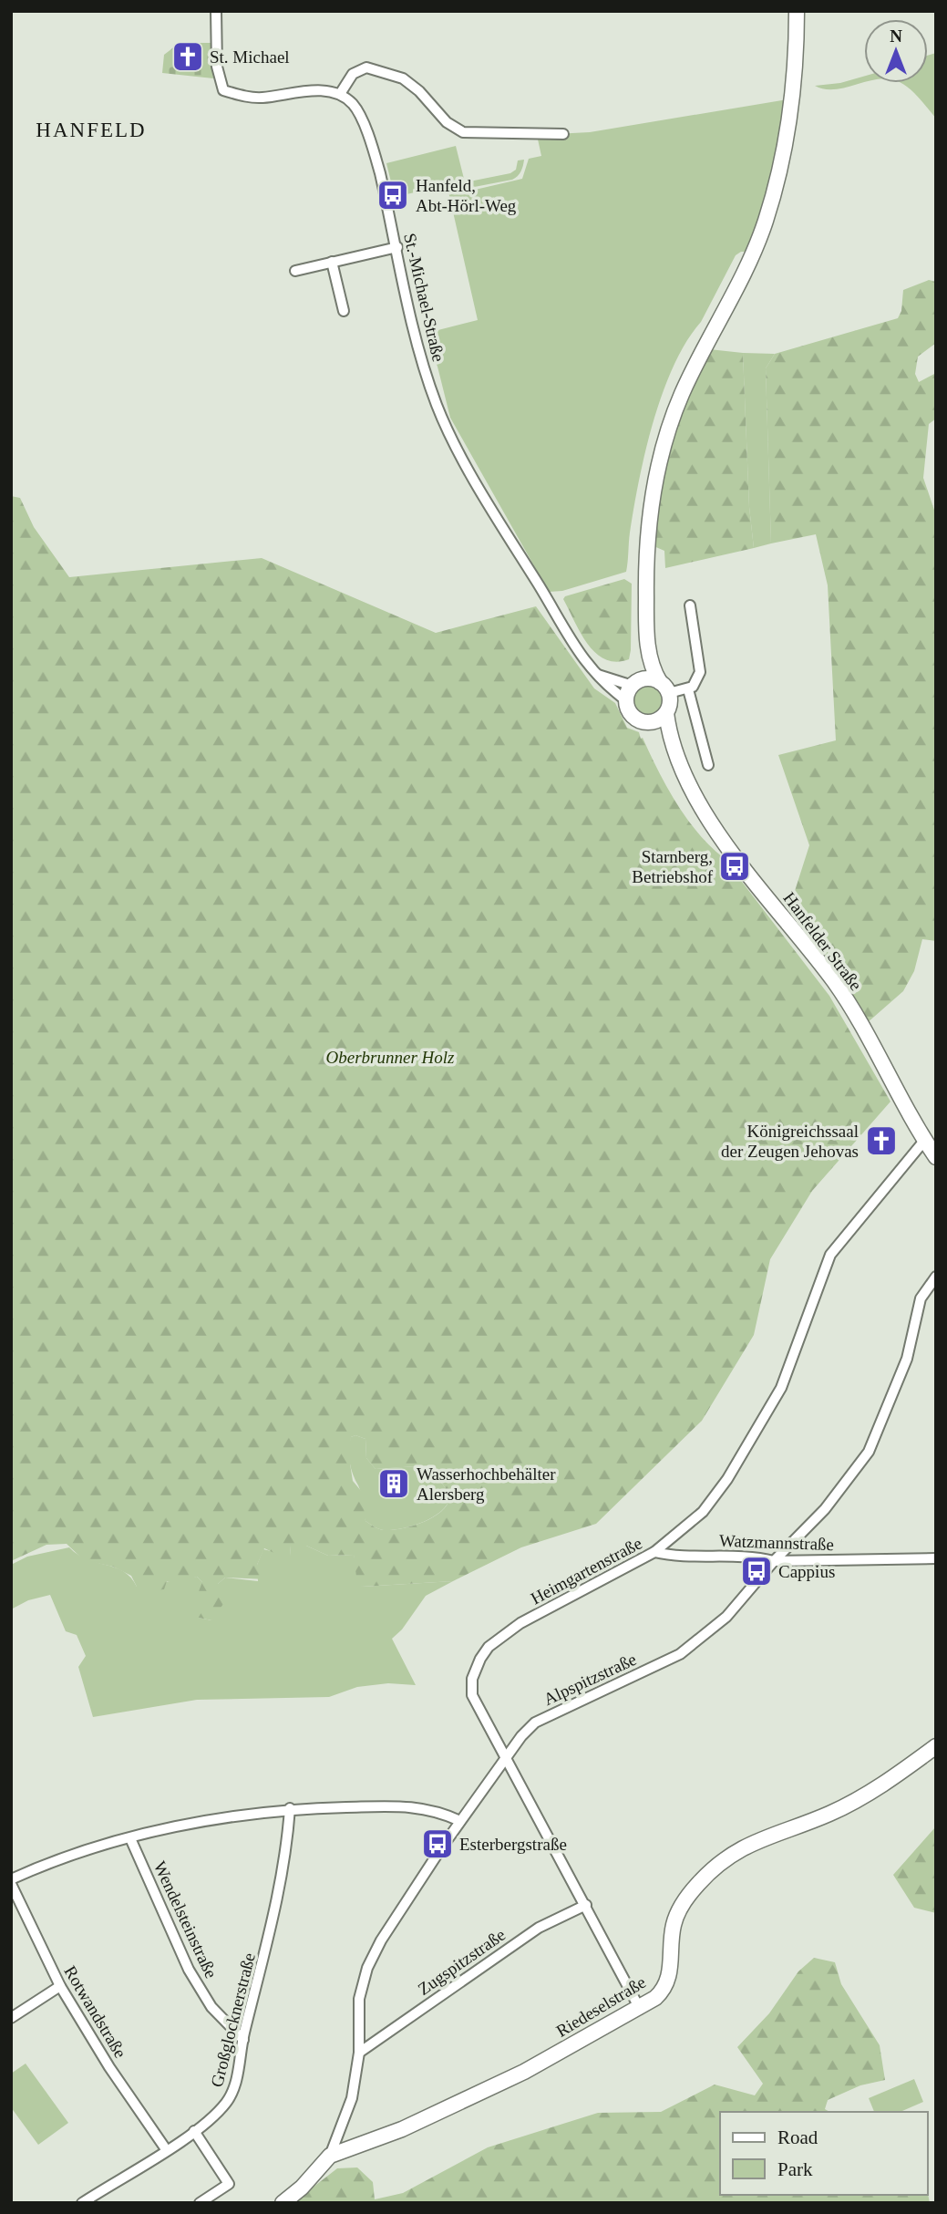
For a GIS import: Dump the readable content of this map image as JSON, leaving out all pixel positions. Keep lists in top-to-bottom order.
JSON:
{
  "streets": {
    "street": [
      "St.-Michael-Straße",
      "Hanfelder Straße",
      "Watzmannstraße",
      "Heimgartenstraße",
      "Alpspitzstraße",
      "Wendelsteinstraße",
      "Zugspitzstraße",
      "Riedeselstraße",
      "Rotwandstraße",
      "Großglocknerstraße"
    ]
  },
  "crossings": [
    ["St.-Michael-Straße", "Hanfelder Straße"],
    ["Hanfelder Straße", "Heimgartenstraße"],
    ["Watzmannstraße", "Heimgartenstraße"],
    ["Watzmannstraße", "Alpspitzstraße"],
    ["Heimgartenstraße", "Alpspitzstraße"],
    ["Heimgartenstraße", "Zugspitzstraße"],
    ["Heimgartenstraße", "Riedeselstraße"],
    ["Alpspitzstraße", "Zugspitzstraße"],
    ["Alpspitzstraße", "Riedeselstraße"],
    ["Wendelsteinstraße", "Großglocknerstraße"],
    ["Rotwandstraße", "Großglocknerstraße"]
  ],
  "districts": ["HANFELD"],
  "parks": ["Oberbrunner Holz"],
  "places": {
    "church": ["St. Michael", "Königreichssaal der Zeugen Jehovas"],
    "bus stop": [
      "Hanfeld, Abt-Hörl-Weg",
      "Starnberg, Betriebshof",
      "Cappius",
      "Esterbergstraße"
    ],
    "building": ["Wasserhochbehälter Alersberg"]
  },
  "legend": ["Road", "Park"],
  "north": "top"
}
